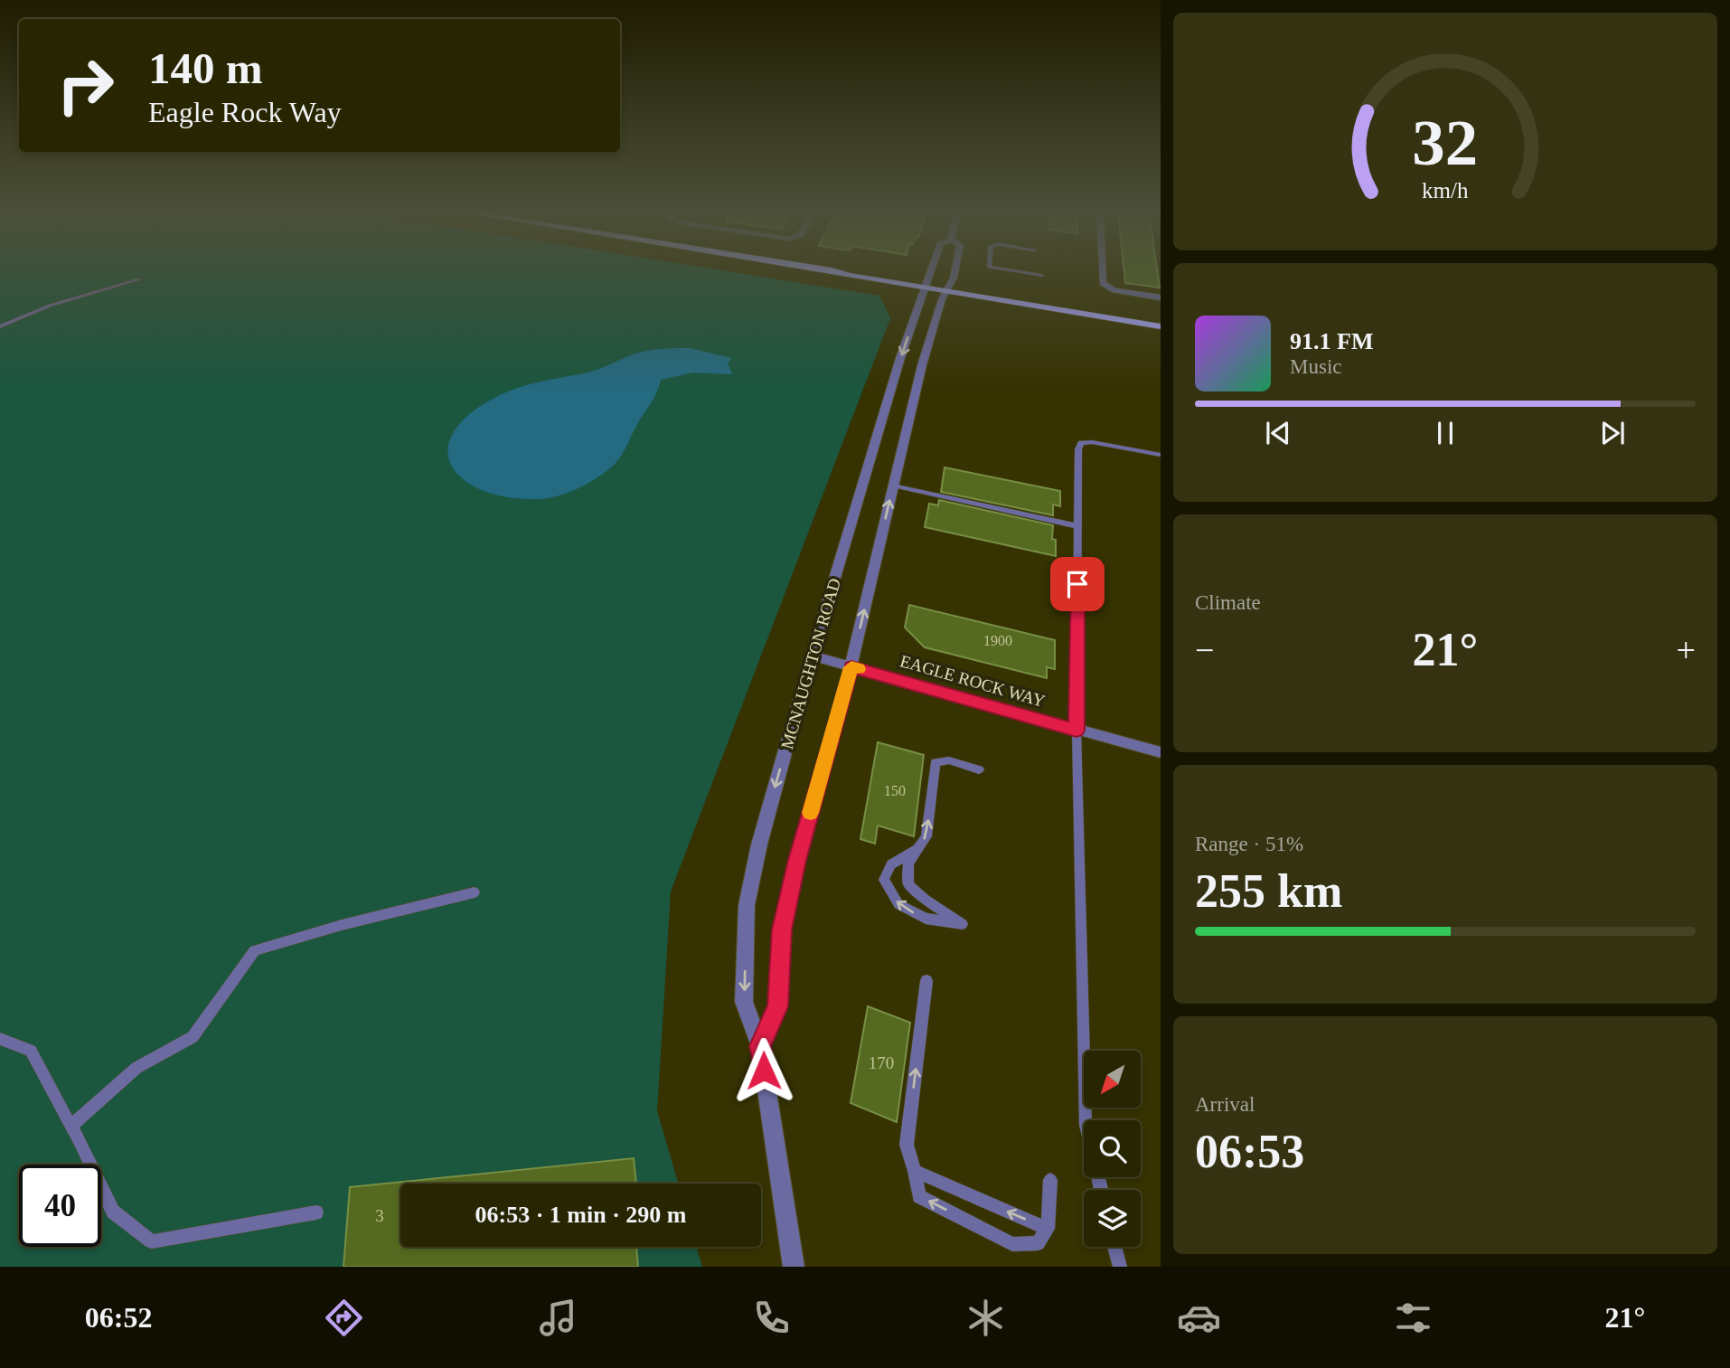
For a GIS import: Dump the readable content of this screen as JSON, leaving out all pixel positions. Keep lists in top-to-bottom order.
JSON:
{
  "streets": {
    "street": ["MCNAUGHTON ROAD", "EAGLE ROCK WAY"]
  },
  "crossings": [
    ["MCNAUGHTON ROAD", "EAGLE ROCK WAY"]
  ],
  "house_numbers": [
    "1900",
    "150",
    "170",
    "3"
  ],
  "north": "bottom left",
  "page": {
    "turn": ["140 m", "Eagle Rock Way"],
    "song": ["91.1 FM", "Music"],
    "tile": [
      "Climate",
      ["Range · 51%", "255 km"],
      ["Arrival", "06:53"]
    ],
    "heat": ["−", "21°", "+"],
    "limit": "40",
    "trip": "06:53 · 1 min · 290 m",
    "tabs": ["06:52", "21°"],
    "gauge": ["32", "km/h"]
  }
}
